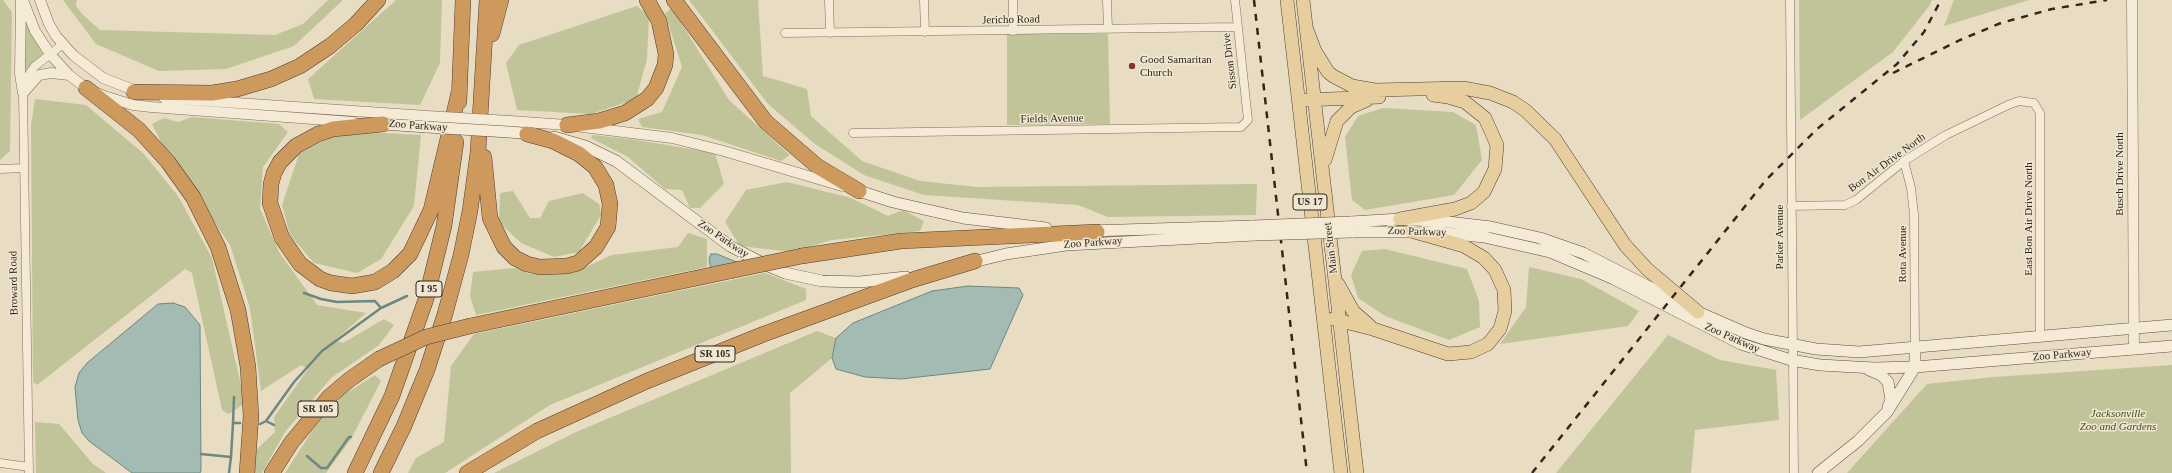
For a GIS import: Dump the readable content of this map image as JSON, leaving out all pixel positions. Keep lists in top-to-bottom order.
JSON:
{
  "streets": {
    "highway": ["I 95", "SR 105"],
    "main road": ["Zoo Parkway", "US 17", "Main Street"],
    "street": [
      "Jericho Road",
      "Sisson Drive",
      "Fields Avenue",
      "Bon Air Drive North",
      "Busch Drive North",
      "East Bon Air Drive North",
      "Parker Avenue",
      "Rota Avenue",
      "Broward Road"
    ]
  },
  "crossings": [
    ["Jericho Road", "Sisson Drive"],
    ["Sisson Drive", "Fields Avenue"],
    ["Zoo Parkway", "Busch Drive North"],
    ["Zoo Parkway", "East Bon Air Drive North"],
    ["Zoo Parkway", "Parker Avenue"],
    ["Zoo Parkway", "Rota Avenue"],
    ["Zoo Parkway", "SR 105"],
    ["Bon Air Drive North", "East Bon Air Drive North"],
    ["Bon Air Drive North", "Parker Avenue"],
    ["Bon Air Drive North", "Rota Avenue"]
  ],
  "parks": ["Jacksonville Zoo and Gardens"],
  "places": ["Good Samaritan Church"]
}
